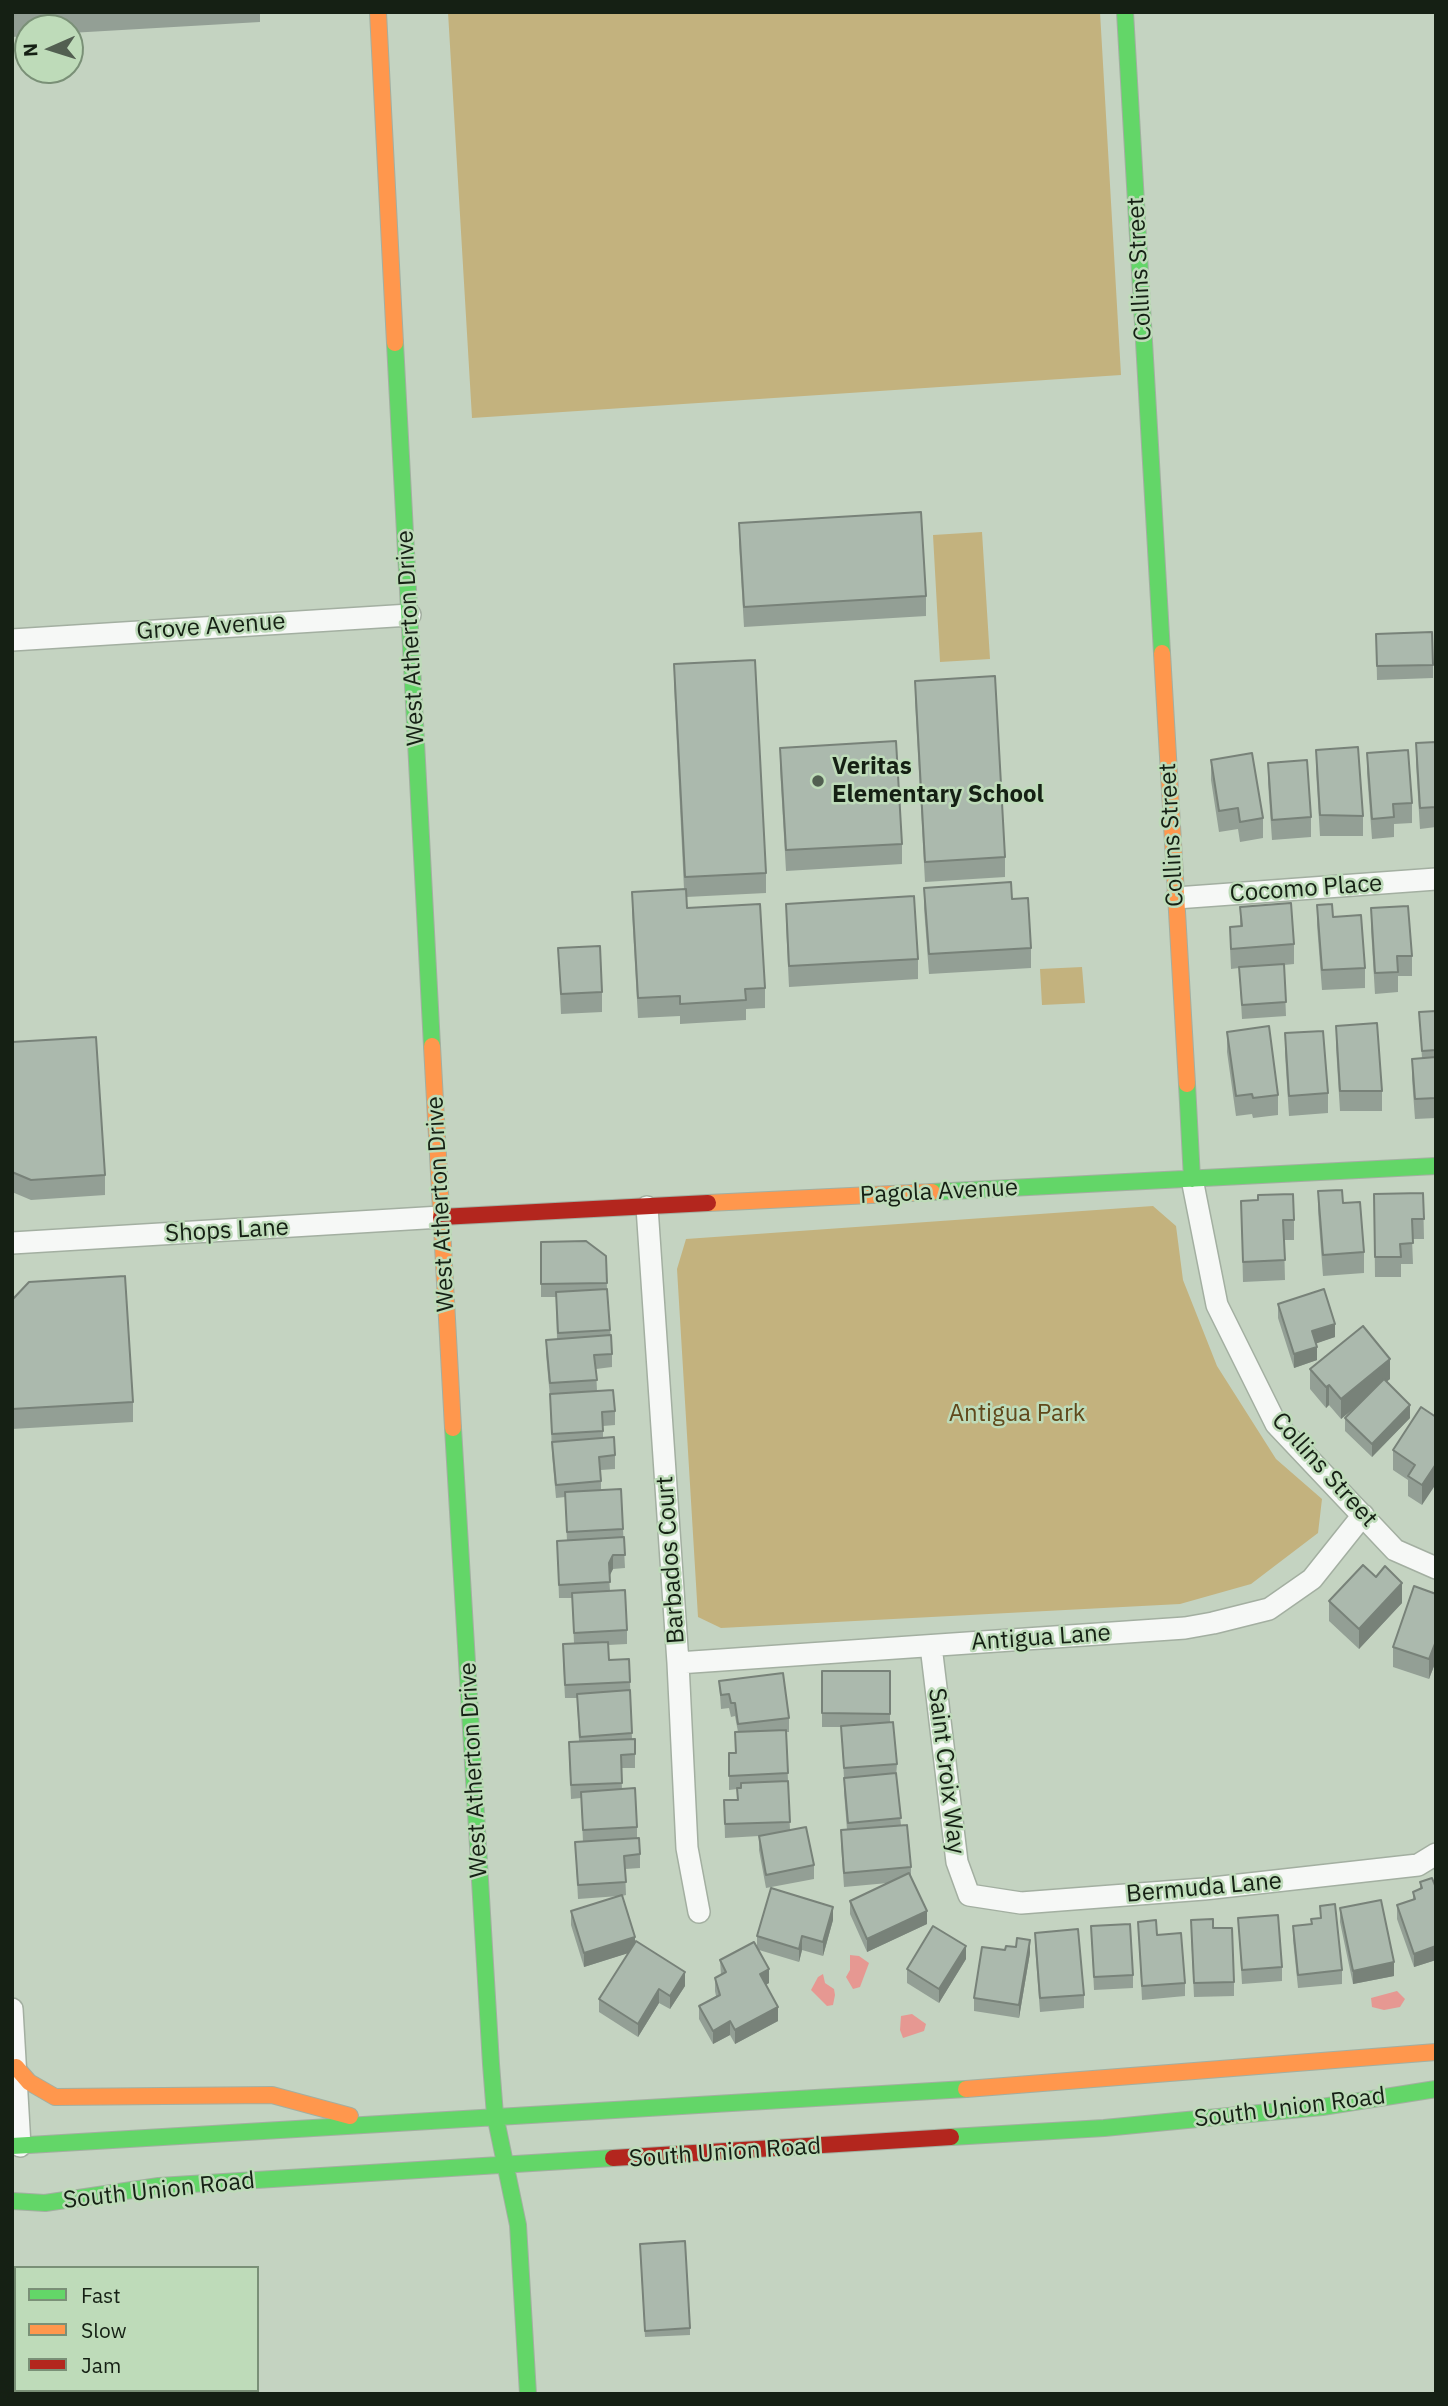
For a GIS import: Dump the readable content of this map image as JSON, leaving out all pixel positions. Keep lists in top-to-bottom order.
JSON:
{
  "streets": {
    "street": [
      "Collins Street",
      "Grove Avenue",
      "West Atherton Drive",
      "Cocomo Place",
      "Pagola Avenue",
      "Shops Lane",
      "Barbados Court",
      "Antigua Lane",
      "Saint Croix Way",
      "Bermuda Lane",
      "South Union Road"
    ]
  },
  "crossings": [
    ["Collins Street", "Cocomo Place"],
    ["Collins Street", "Pagola Avenue"],
    ["Collins Street", "Antigua Lane"],
    ["Grove Avenue", "West Atherton Drive"],
    ["West Atherton Drive", "Pagola Avenue"],
    ["West Atherton Drive", "Shops Lane"],
    ["West Atherton Drive", "South Union Road"],
    ["Pagola Avenue", "Shops Lane"],
    ["Pagola Avenue", "Barbados Court"],
    ["Barbados Court", "Antigua Lane"],
    ["Antigua Lane", "Saint Croix Way"],
    ["Saint Croix Way", "Bermuda Lane"]
  ],
  "parks": ["Antigua Park"],
  "places": ["Veritas Elementary School"],
  "legend": ["Fast", "Slow", "Jam"],
  "north": "left"
}
